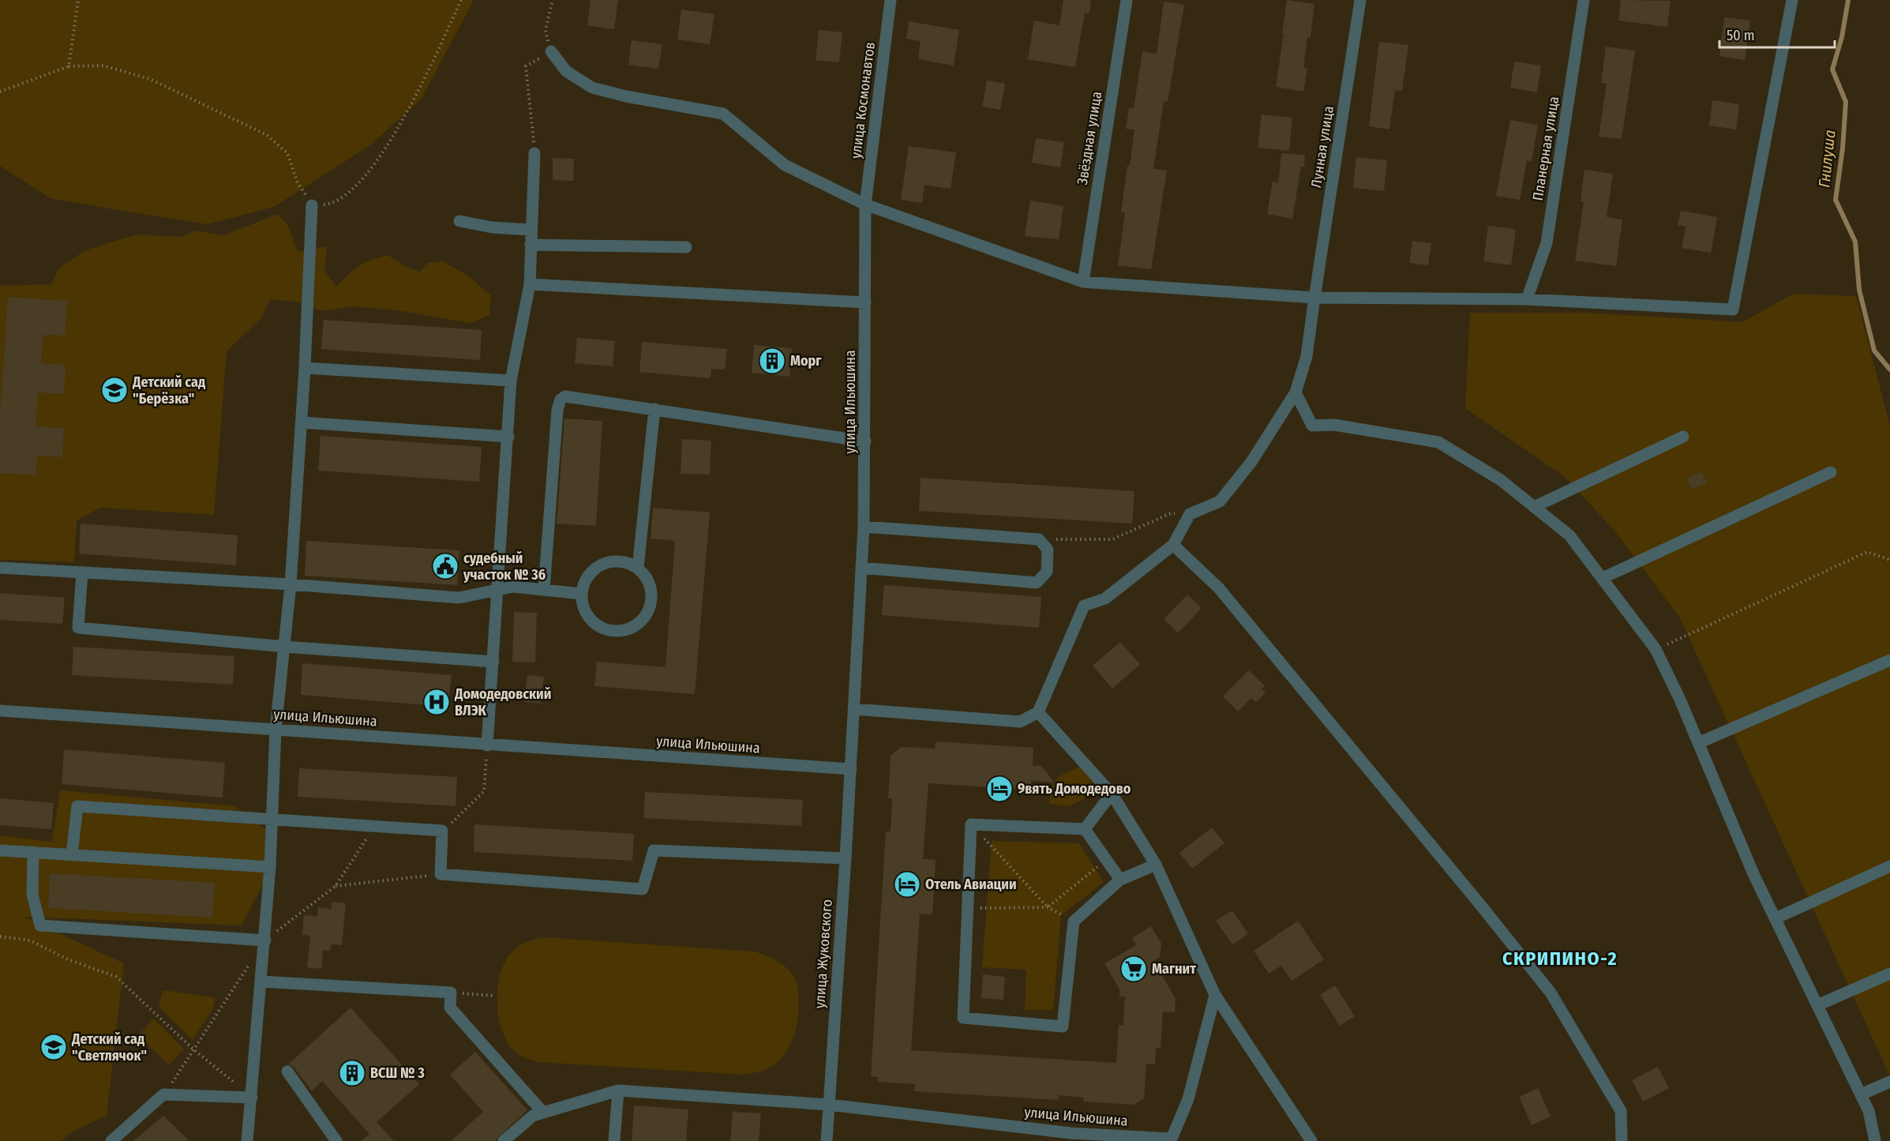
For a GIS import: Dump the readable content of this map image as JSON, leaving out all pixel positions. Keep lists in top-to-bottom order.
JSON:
{
  "streets": {
    "street": [
      "улица Космонавтов",
      "Звёздная улица",
      "Лунная улица",
      "Планерная улица",
      "улица Ильюшина",
      "улица Жуковского"
    ]
  },
  "crossings": [
    ["улица Космонавтов", "улица Ильюшина"],
    ["улица Ильюшина", "улица Жуковского"]
  ],
  "districts": ["СКРИПИНО-2"],
  "water": ["Гнилуша"],
  "places": {
    "building": ["Морг", "ВСШ № 3"],
    "school or university": ["Детский сад \"Берёзка\"", "Детский сад \"Светлячок\""],
    "public building": ["судебный участок № 36"],
    "hospital": ["Домодедовский ВЛЭК"],
    "hotel": ["9вять Домодедово", "Отель Авиации"],
    "supermarket": ["Магнит"]
  },
  "scale_bar": "50 m"
}
